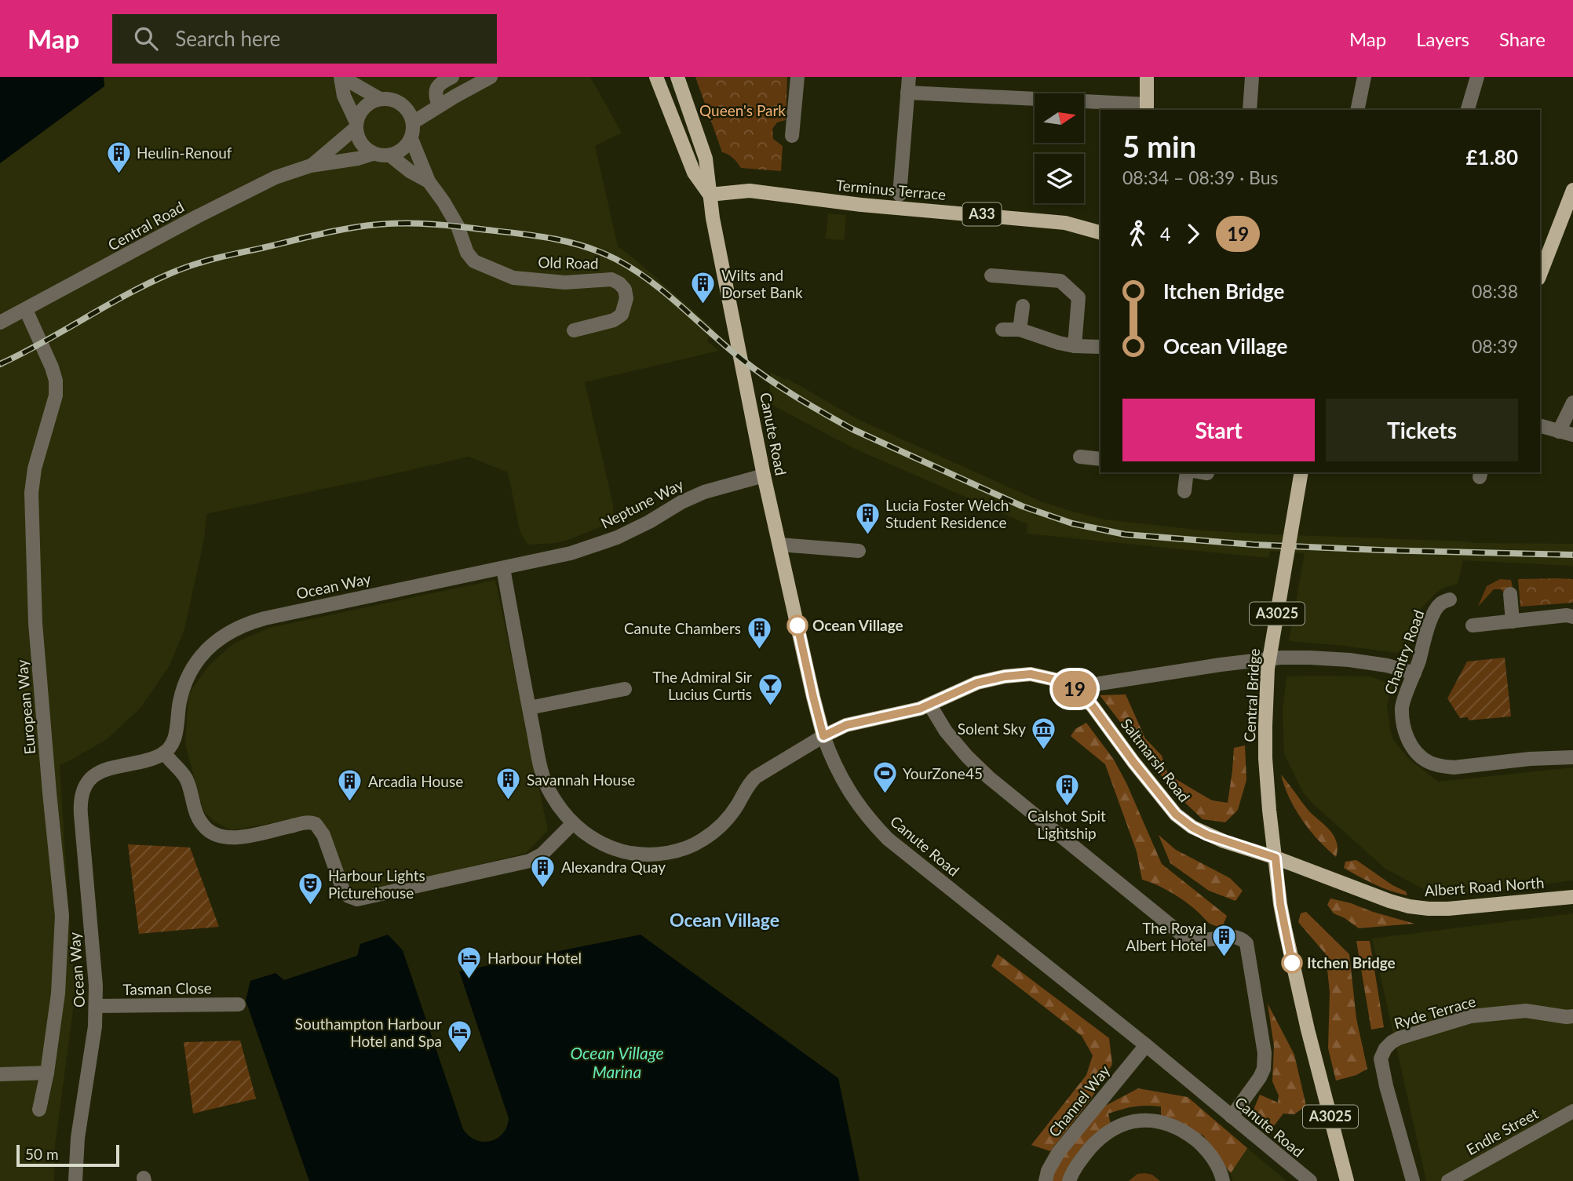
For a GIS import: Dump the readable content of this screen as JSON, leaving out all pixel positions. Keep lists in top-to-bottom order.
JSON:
{
  "streets": {
    "main road": [
      "Terminus Terrace",
      "A33",
      "Canute Road",
      "A3025",
      "Central Bridge",
      "Saltmarsh Road",
      "Albert Road North"
    ],
    "street": [
      "Central Road",
      "Old Road",
      "Neptune Way",
      "Ocean Way",
      "Chantry Road",
      "European Way",
      "Tasman Close",
      "Ryde Terrace",
      "Channel Way",
      "Endle Street"
    ]
  },
  "crossings": [
    ["Terminus Terrace", "Canute Road"],
    ["Central Road", "European Way"],
    ["Canute Road", "Neptune Way"],
    ["Canute Road", "Channel Way"],
    ["Neptune Way", "Ocean Way"],
    ["Ocean Way", "Tasman Close"],
    ["A3025", "Central Bridge"],
    ["A3025", "Saltmarsh Road"],
    ["A3025", "Albert Road North"],
    ["Central Bridge", "Saltmarsh Road"],
    ["Central Bridge", "Albert Road North"],
    ["Saltmarsh Road", "Albert Road North"]
  ],
  "districts": ["Ocean Village"],
  "water": ["Ocean Village Marina"],
  "parks": ["Queen's Park"],
  "places": {
    "building": [
      "Heulin-Renouf",
      "Wilts and Dorset Bank",
      "Lucia Foster Welch Student Residence",
      "Canute Chambers",
      "Savannah House",
      "Arcadia House",
      "Calshot Spit Lightship",
      "Alexandra Quay",
      "The Royal Albert Hotel"
    ],
    "other": ["Ocean Village", "Itchen Bridge"],
    "bar": ["The Admiral Sir Lucius Curtis"],
    "museum": ["Solent Sky"],
    "sports": ["YourZone45"],
    "theatre": ["Harbour Lights Picturehouse"],
    "hotel": ["Harbour Hotel", "Southampton Harbour Hotel and Spa"]
  },
  "lines": ["bus line 19"],
  "scale_bar": "50 m",
  "north": "right",
  "page": {
    "header": "Map",
    "search": "Search here",
    "nav": ["Map", "Layers", "Share"],
    "on_map": "19",
    "heading": ["5 min", "08:34 – 08:39 · Bus", "£1.80"],
    "legs": ["4", "19"],
    "list": [
      {
        "name": "Itchen Bridge",
        "value": "08:38"
      },
      {
        "name": "Ocean Village",
        "value": "08:39"
      }
    ],
    "buttons": ["Start", "Tickets"],
    "scale": "50 m"
  }
}
